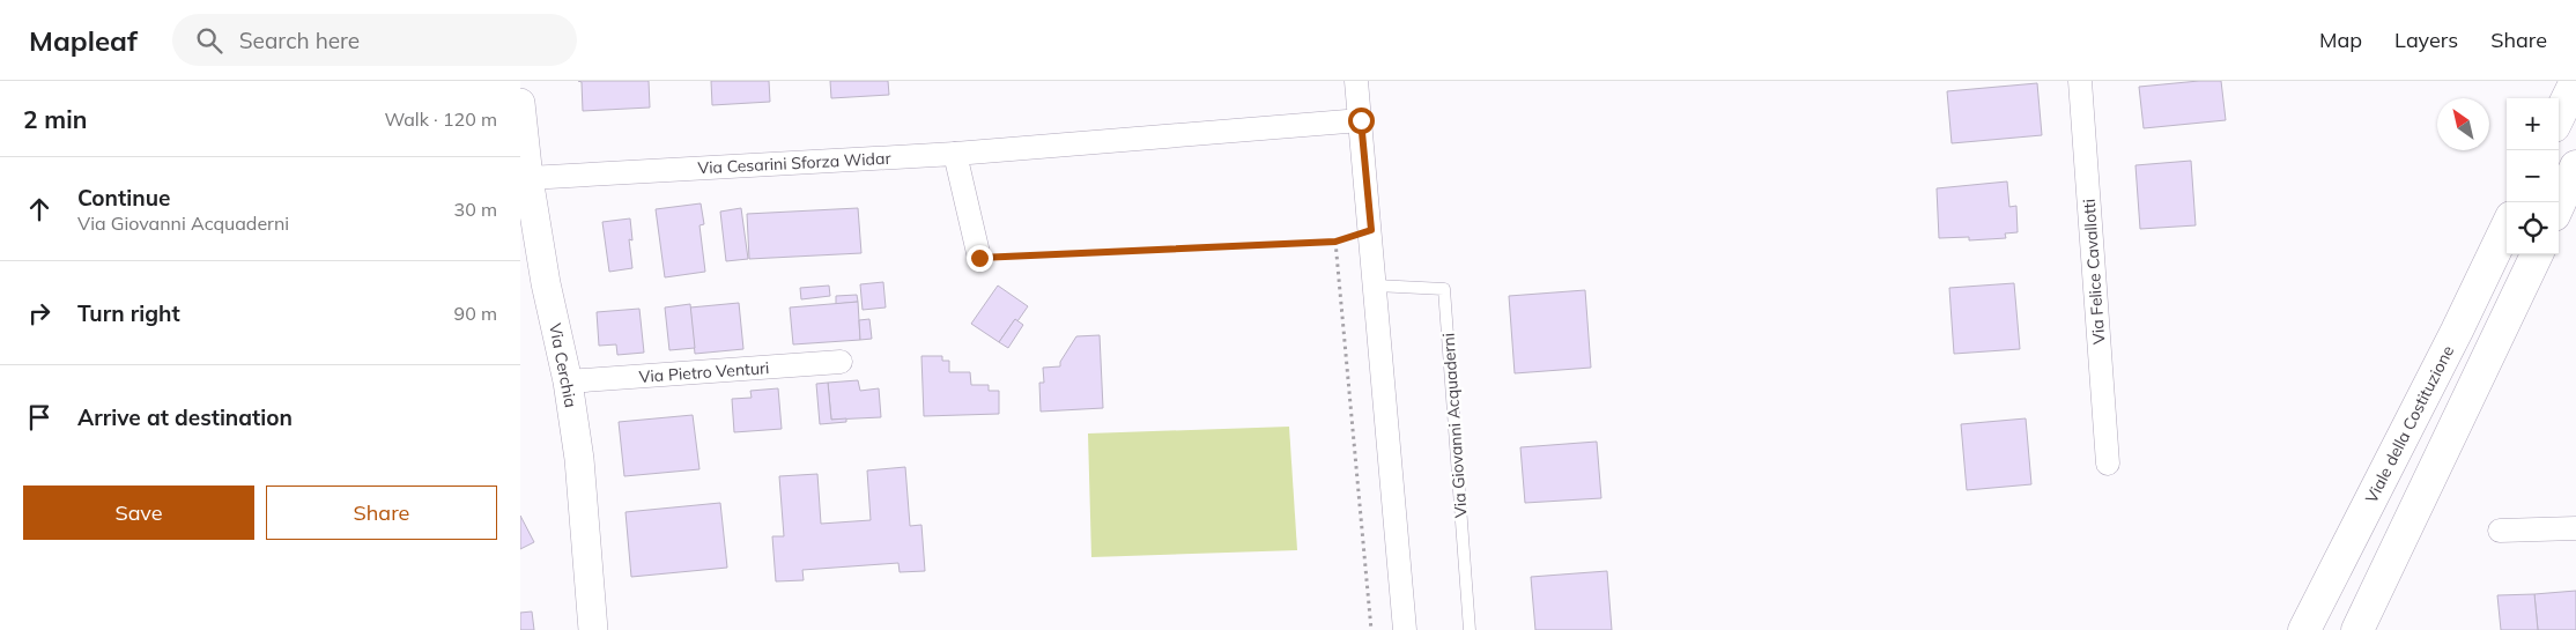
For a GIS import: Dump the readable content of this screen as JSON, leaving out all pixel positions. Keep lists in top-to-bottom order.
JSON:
{
  "streets": {
    "highway": ["Viale della Costituzione"],
    "street": [
      "Via Cesarini Sforza Widar",
      "Via Felice Cavallotti",
      "Via Cerchia",
      "Via Pietro Venturi"
    ],
    "lane": ["Via Giovanni Acquaderni"]
  },
  "crossings": [
    ["Via Cesarini Sforza Widar", "Via Cerchia"],
    ["Via Cerchia", "Via Pietro Venturi"]
  ],
  "north": "top left",
  "page": {
    "header": "Mapleaf",
    "search": "Search here",
    "nav": ["Map", "Layers", "Share"],
    "heading": ["2 min", "Walk · 120 m"],
    "map_buttons": ["+", "−"],
    "list": [
      ["Continue", "Via Giovanni Acquaderni", "30 m"],
      ["Turn right", "90 m"],
      "Arrive at destination"
    ],
    "buttons": ["Save", "Share"]
  }
}
